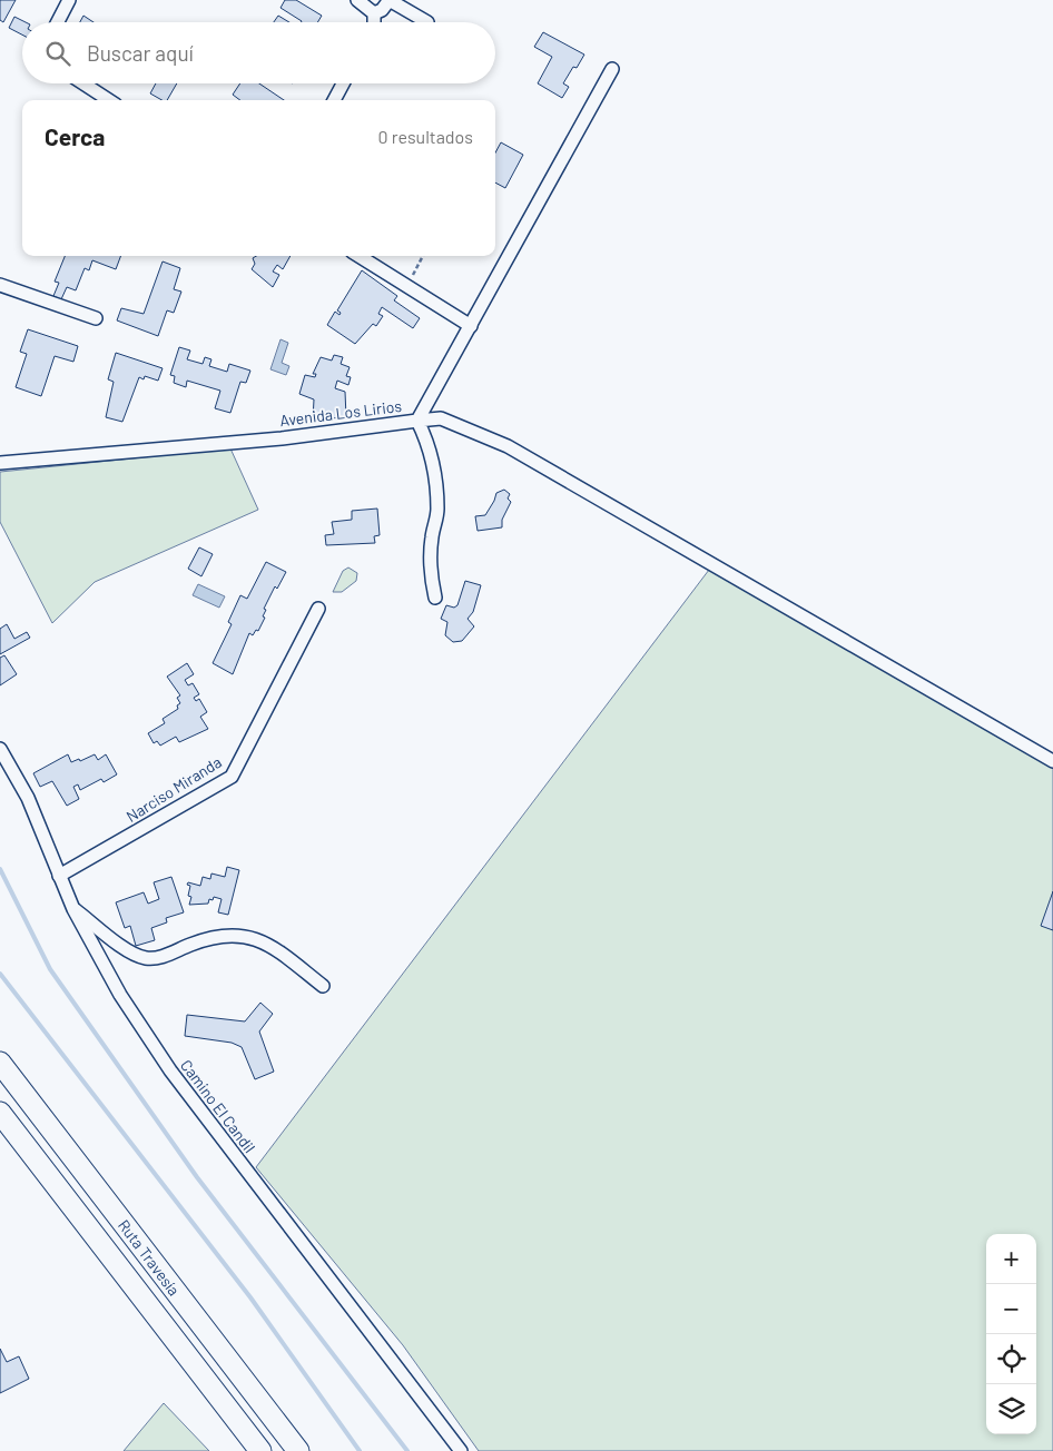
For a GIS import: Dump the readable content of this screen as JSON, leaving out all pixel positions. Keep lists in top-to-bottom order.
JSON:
{
  "streets": {
    "highway": ["Ruta Travesía"],
    "street": ["Avenida Los Lirios", "Narciso Miranda", "Camino El Candil"]
  },
  "crossings": [
    ["Narciso Miranda", "Camino El Candil"]
  ],
  "page": {
    "search": "Buscar aquí",
    "heading": ["Cerca", "0 resultados"],
    "map_buttons": ["+", "−"]
  }
}
